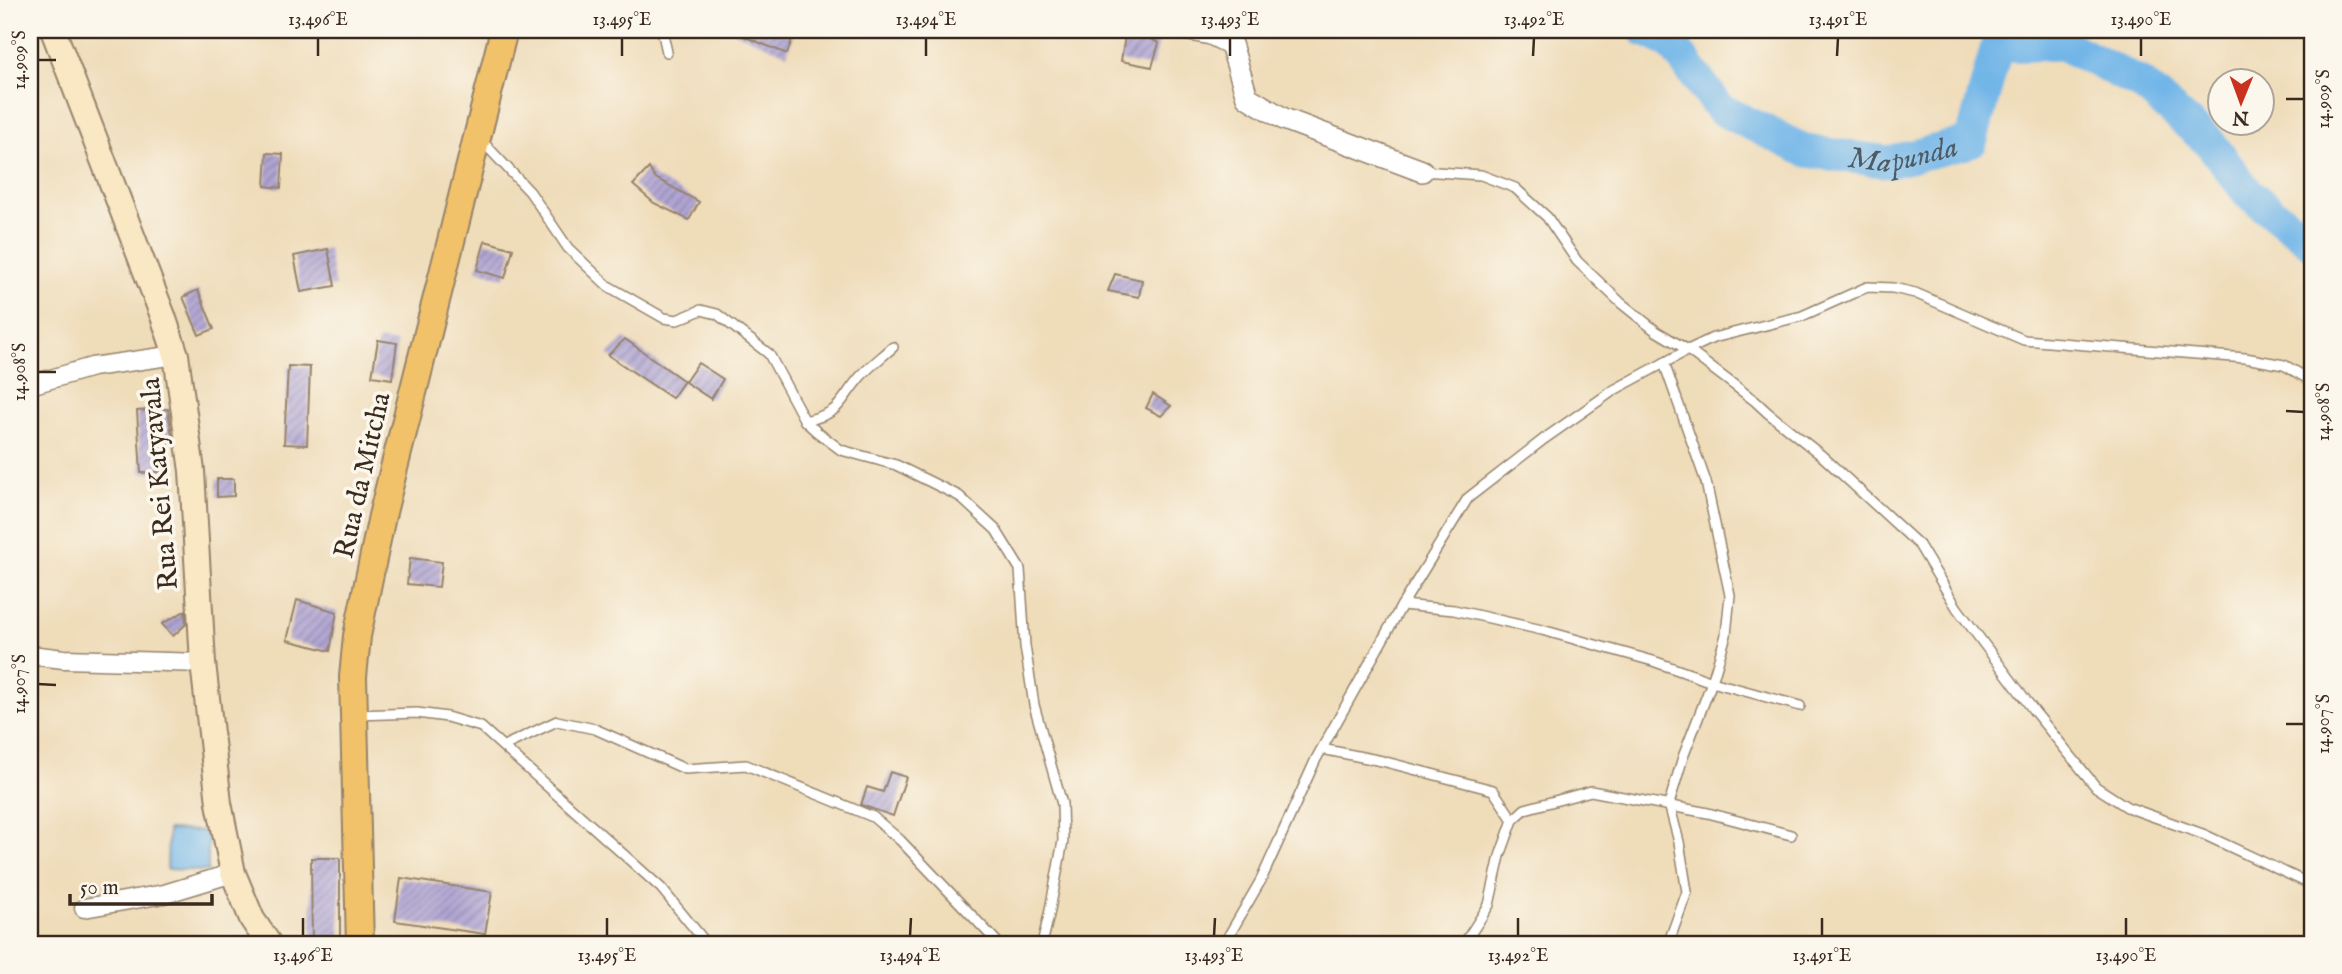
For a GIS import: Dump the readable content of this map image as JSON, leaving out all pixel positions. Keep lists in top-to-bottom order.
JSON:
{
  "streets": {
    "main road": ["Rua da Mitcha", "Rua Rei Katyavala"]
  },
  "water": ["Mapunda"],
  "scale_bar": "50 m",
  "north": "bottom",
  "coordinates": [
    "13.496°E",
    "13.495°E",
    "13.494°E",
    "13.493°E",
    "13.492°E",
    "13.491°E",
    "13.490°E",
    "14.909°S",
    "14.908°S",
    "14.907°S"
  ]
}
